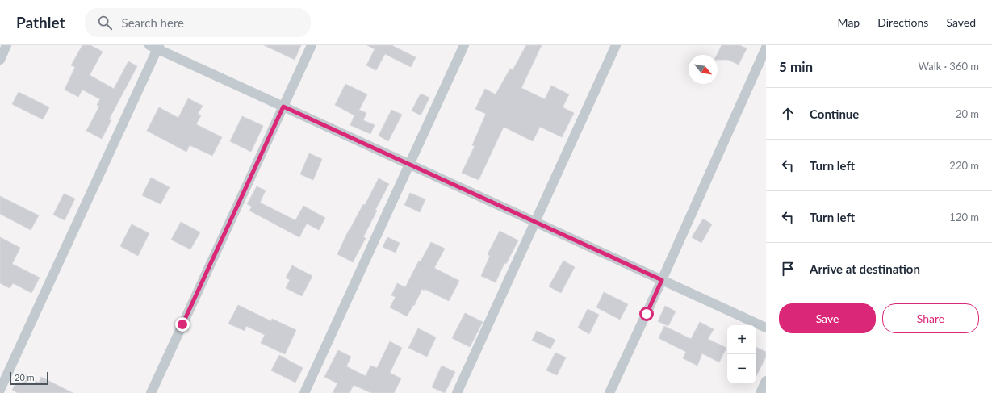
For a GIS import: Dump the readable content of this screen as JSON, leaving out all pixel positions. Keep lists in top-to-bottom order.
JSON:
{
  "scale_bar": "20 m",
  "north": "bottom right",
  "page": {
    "header": "Pathlet",
    "search": "Search here",
    "nav": ["Map", "Directions", "Saved"],
    "heading": ["5 min", "Walk · 360 m"],
    "list": [
      ["Continue", "20 m"],
      ["Turn left", "220 m"],
      ["Turn left", "120 m"],
      "Arrive at destination"
    ],
    "buttons": ["Save", "Share"],
    "map_buttons": ["+", "−"],
    "scale": "20 m"
  }
}
